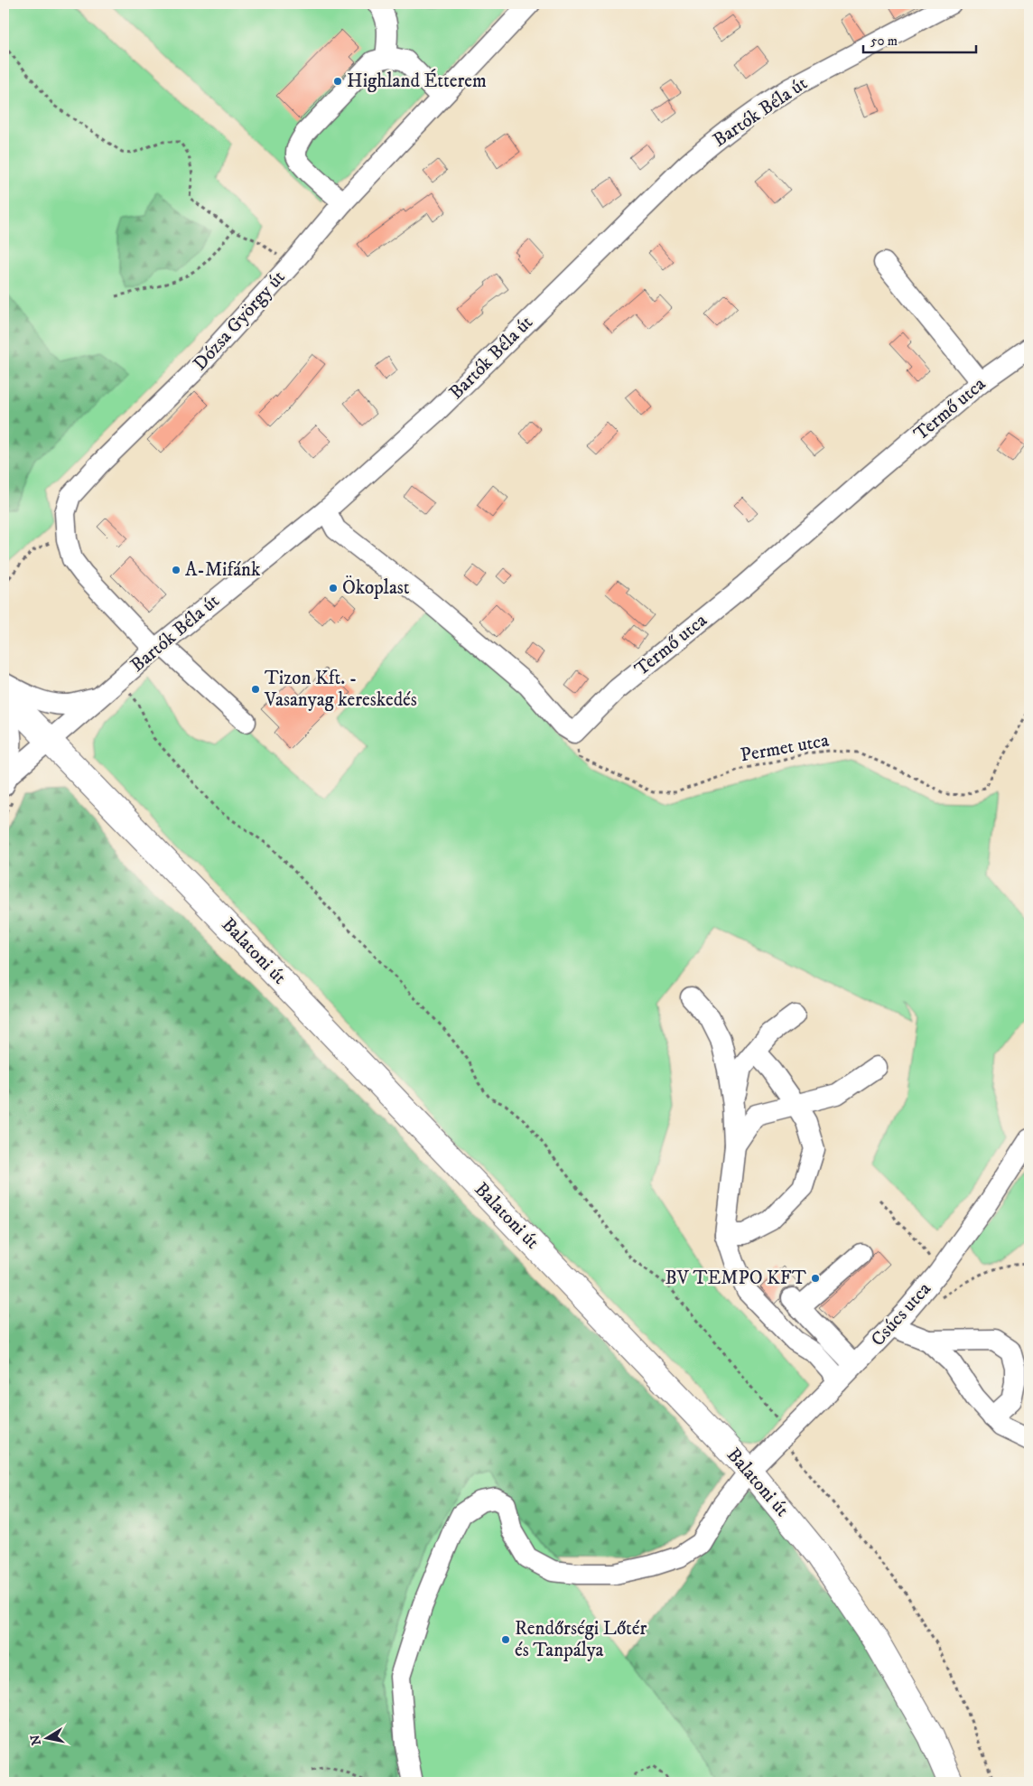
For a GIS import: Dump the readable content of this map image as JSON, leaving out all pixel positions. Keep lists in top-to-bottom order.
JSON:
{
  "streets": {
    "main road": ["Balatoni út"],
    "street": [
      "Bartók Béla út",
      "Dózsa György út",
      "Termő utca",
      "Csúcs utca"
    ],
    "path": ["Permet utca"]
  },
  "crossings": [
    ["Bartók Béla út", "Dózsa György út"],
    ["Bartók Béla út", "Balatoni út"],
    ["Termő utca", "Permet utca"],
    ["Balatoni út", "Csúcs utca"]
  ],
  "places": [
    "Highland Étterem",
    "A-Mifánk",
    "Ökoplast",
    "Tizon Kft. - Vasanyag kereskedés",
    "BV TEMPO KFT",
    "Rendőrségi Lőtér és Tanpálya"
  ],
  "scale_bar": "50 m",
  "north": "left"
}
